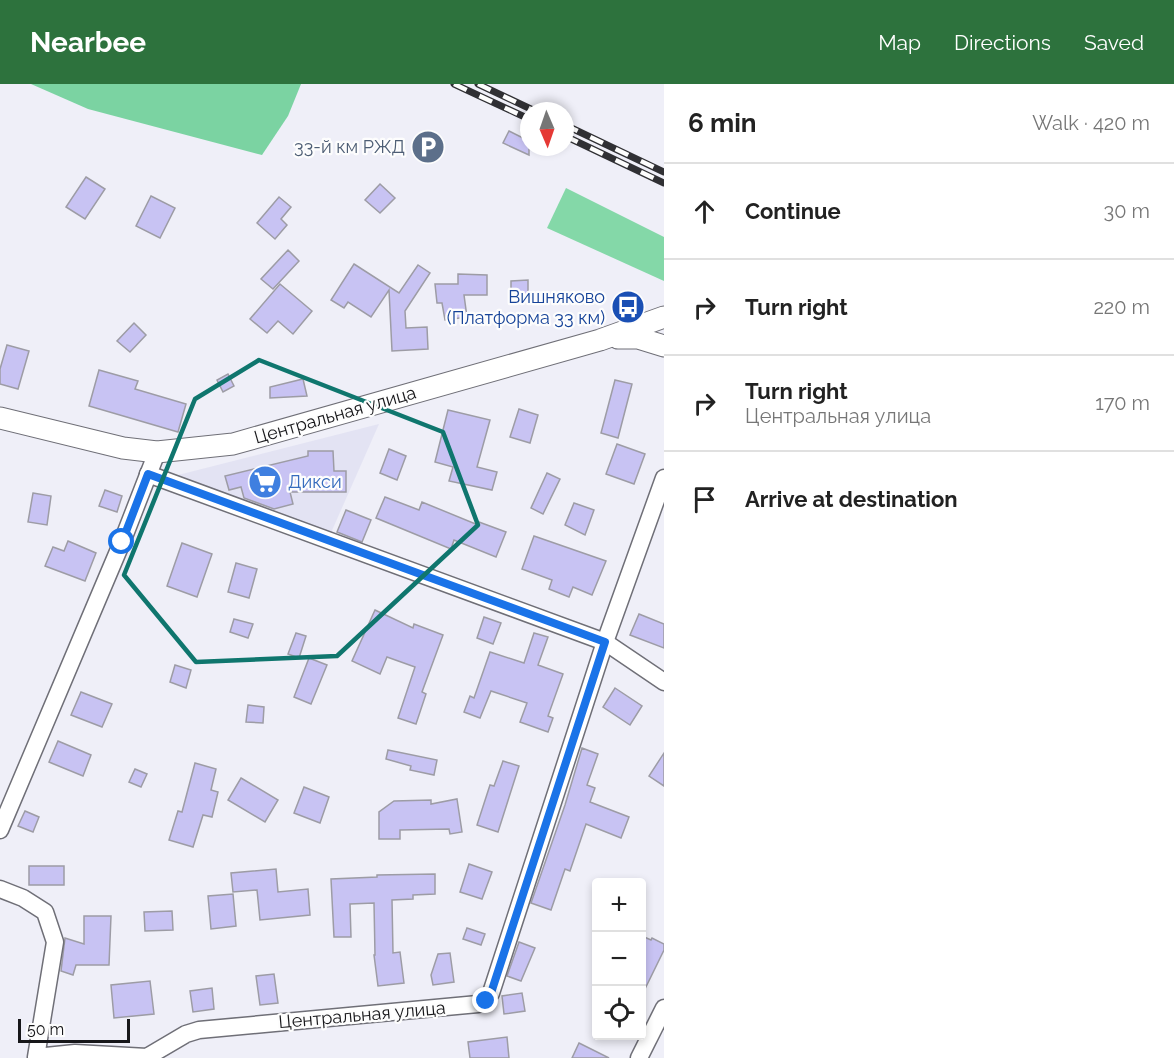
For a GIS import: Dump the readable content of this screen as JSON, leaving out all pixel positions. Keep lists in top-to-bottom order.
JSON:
{
  "streets": {
    "street": ["Центральная улица"]
  },
  "places": {
    "parking": ["33-й км РЖД"],
    "bus stop": ["Вишняково (Платформа 33 км)"],
    "supermarket": ["Дикси"]
  },
  "scale_bar": "50 m",
  "north": "bottom",
  "page": {
    "header": "Nearbee",
    "nav": ["Map", "Directions", "Saved"],
    "heading": ["6 min", "Walk · 420 m"],
    "list": [
      ["Continue", "30 m"],
      ["Turn right", "220 m"],
      ["Turn right", "Центральная улица", "170 m"],
      "Arrive at destination"
    ],
    "map_buttons": ["+", "−"],
    "scale": "50 m"
  }
}
